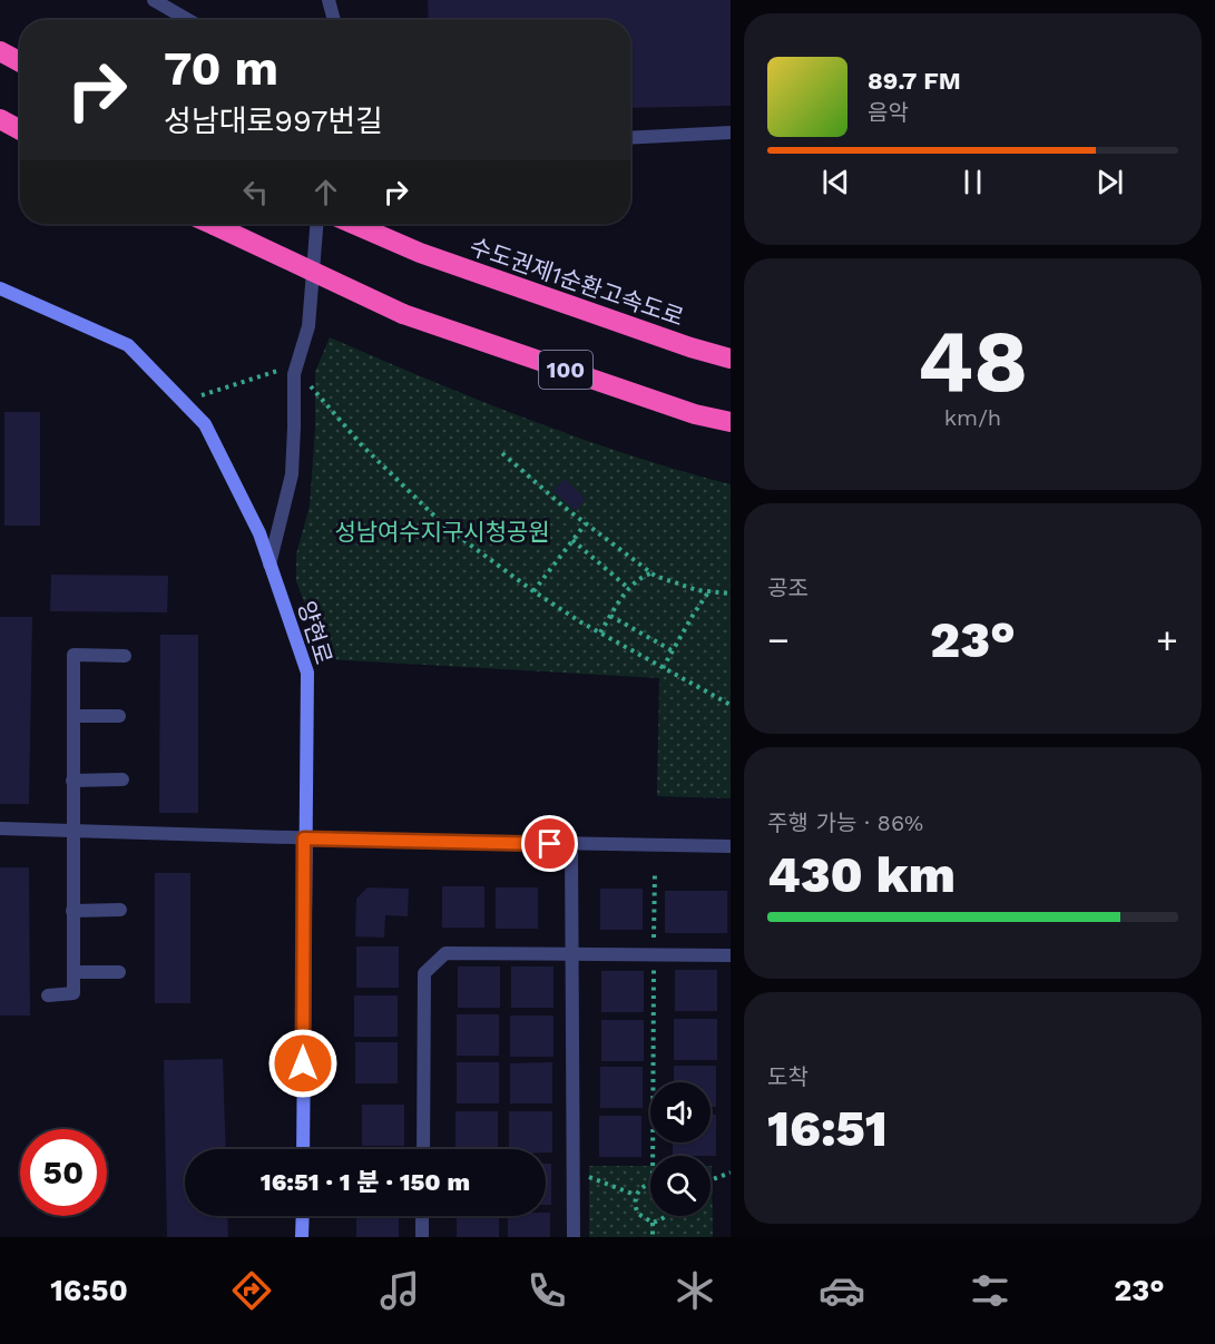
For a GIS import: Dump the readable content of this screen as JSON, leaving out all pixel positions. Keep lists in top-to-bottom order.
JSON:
{
  "streets": {
    "highway": ["수도권제1순환고속도로", "100"],
    "main road": ["양현로"]
  },
  "parks": ["성남여수지구시청공원"],
  "page": {
    "turn": ["70 m", "성남대로997번길"],
    "song": ["89.7 FM", "음악"],
    "tile": [
      ["48", "km/h"],
      "공조",
      ["주행 가능 · 86%", "430 km"],
      ["도착", "16:51"]
    ],
    "heat": ["−", "23°", "+"],
    "limit": "50",
    "trip": "16:51 · 1 분 · 150 m",
    "tabs": ["16:50", "23°"]
  }
}
